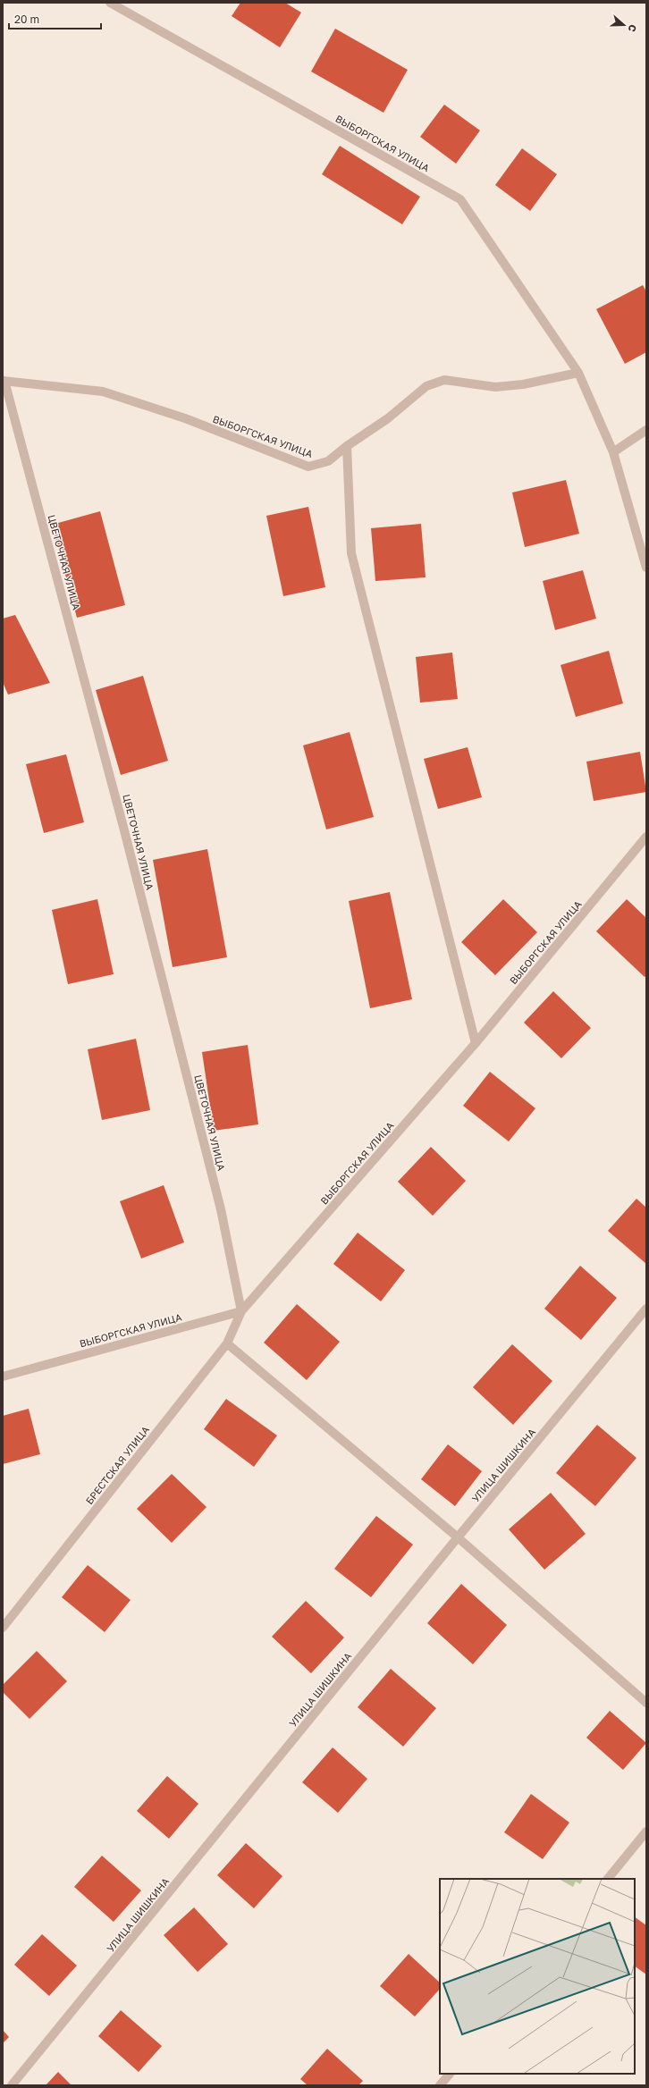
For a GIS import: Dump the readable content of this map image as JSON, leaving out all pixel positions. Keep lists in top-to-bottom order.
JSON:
{
  "streets": {
    "street": [
      "ВЫБОРГСКАЯ УЛИЦА",
      "ЦВЕТОЧНАЯ УЛИЦА",
      "БРЕСТСКАЯ УЛИЦА",
      "УЛИЦА ШИШКИНА"
    ]
  },
  "crossings": [
    ["ВЫБОРГСКАЯ УЛИЦА", "ЦВЕТОЧНАЯ УЛИЦА"],
    ["ВЫБОРГСКАЯ УЛИЦА", "БРЕСТСКАЯ УЛИЦА"],
    ["ЦВЕТОЧНАЯ УЛИЦА", "БРЕСТСКАЯ УЛИЦА"]
  ],
  "scale_bar": "20 m",
  "north": "right"
}
